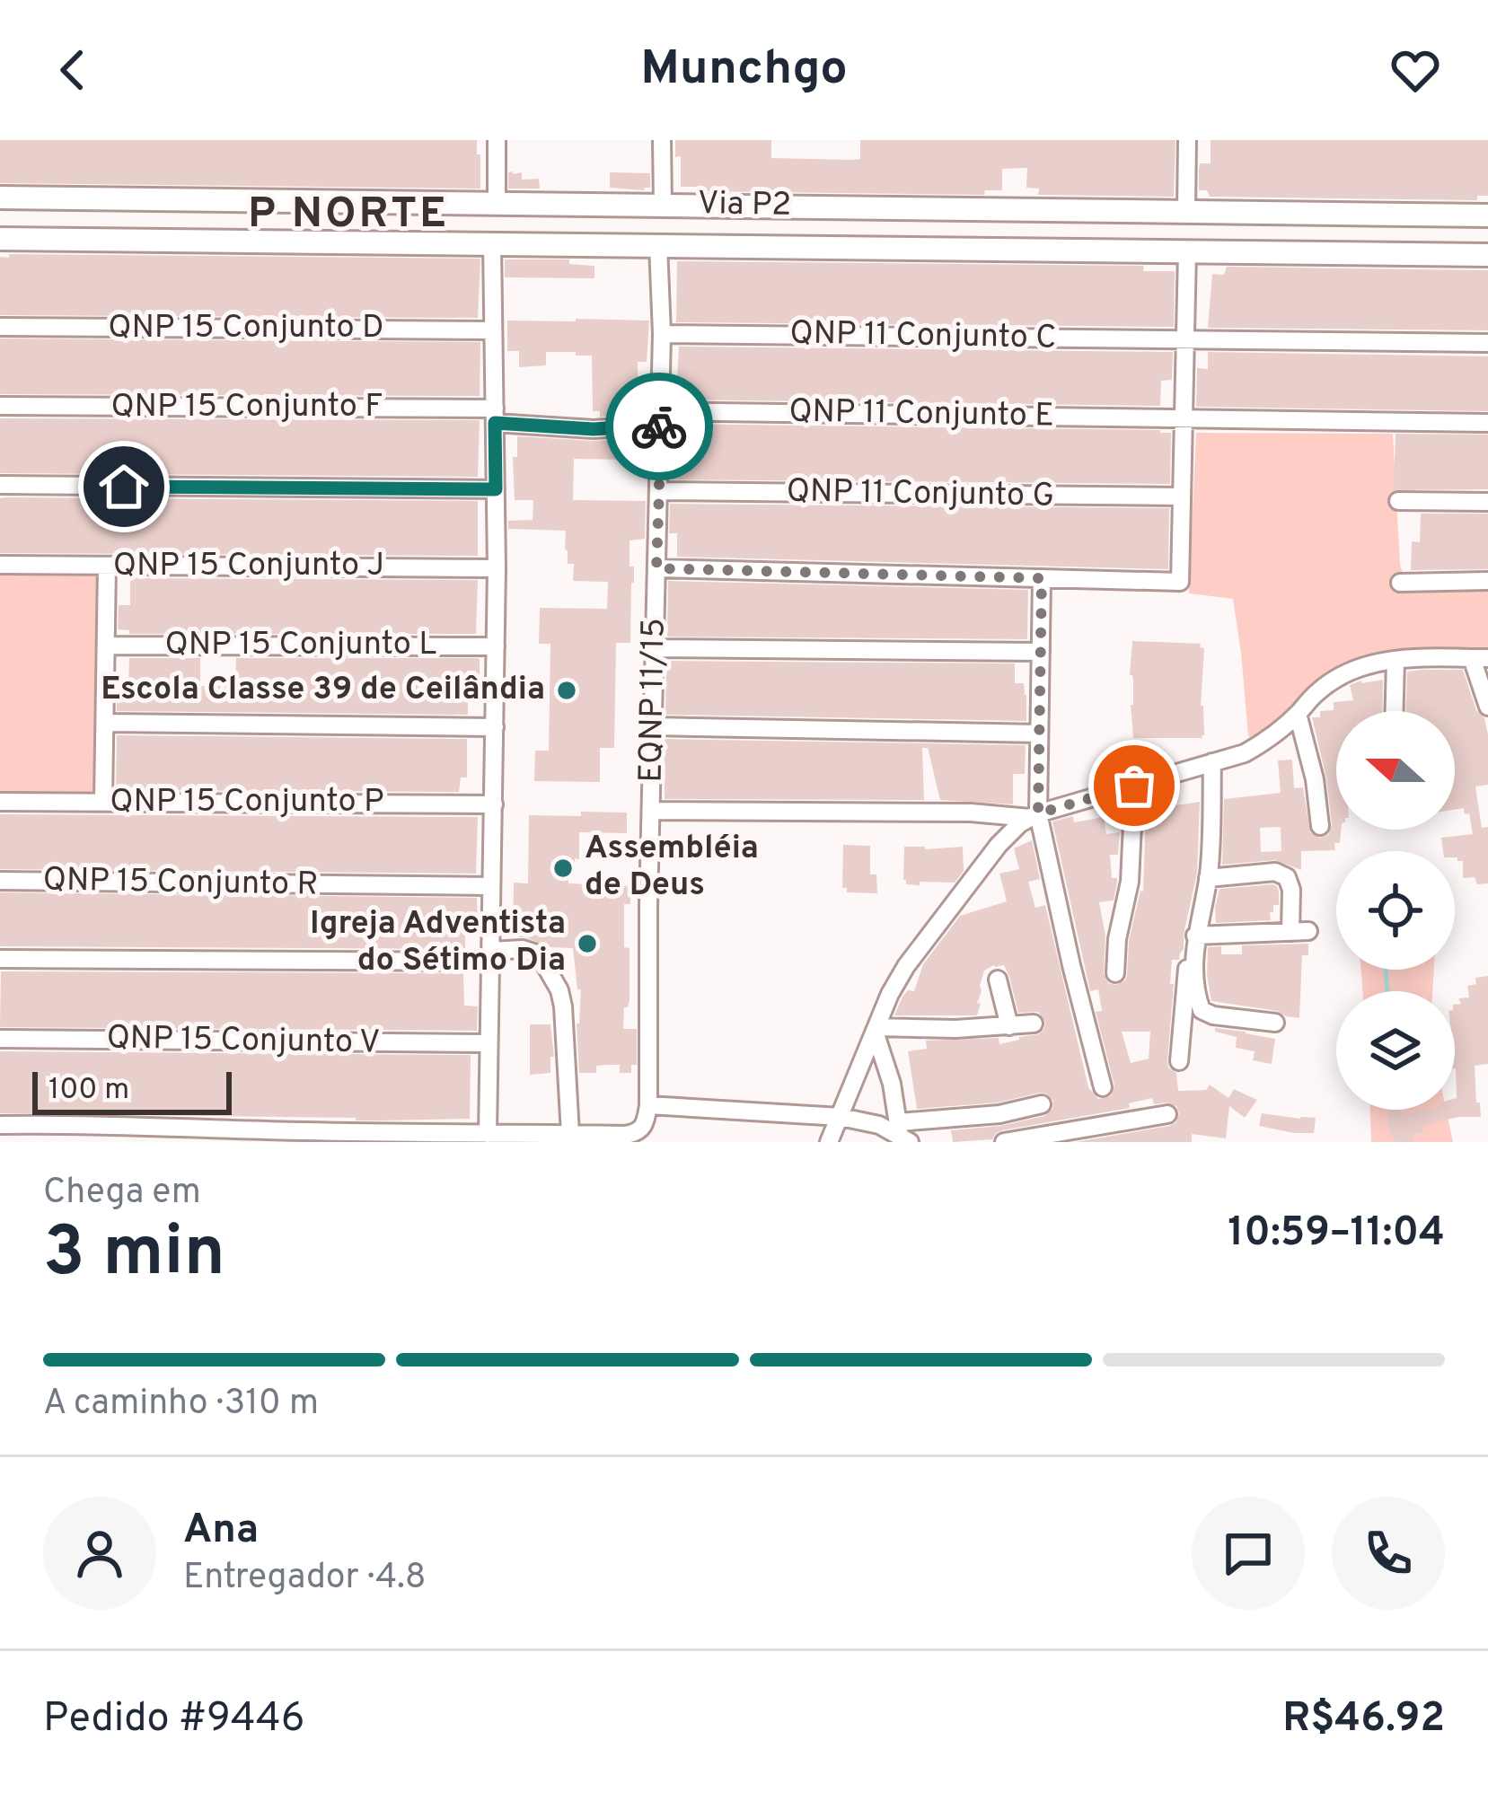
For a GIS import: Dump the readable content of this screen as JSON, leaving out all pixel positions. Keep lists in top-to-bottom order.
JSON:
{
  "streets": {
    "main road": ["Via P2"],
    "street": [
      "QNP 15 Conjunto D",
      "QNP 11 Conjunto C",
      "QNP 15 Conjunto F",
      "QNP 11 Conjunto E",
      "QNP 11 Conjunto G",
      "QNP 15 Conjunto J",
      "QNP 15 Conjunto L",
      "EQNP 11/15",
      "QNP 15 Conjunto P",
      "QNP 15 Conjunto R",
      "QNP 15 Conjunto V"
    ]
  },
  "crossings": [
    ["Via P2", "EQNP 11/15"],
    ["QNP 11 Conjunto C", "EQNP 11/15"],
    ["QNP 11 Conjunto E", "EQNP 11/15"],
    ["QNP 11 Conjunto G", "EQNP 11/15"]
  ],
  "districts": ["P NORTE"],
  "places": ["Escola Classe 39 de Ceilândia", "Assembléia de Deus", "Igreja Adventista do Sétimo Dia"],
  "scale_bar": "100 m",
  "north": "left",
  "page": {
    "header": "Munchgo",
    "scale": "100 m",
    "heading": ["3 min", "Chega em", "10:59–11:04"],
    "panel": [
      "Ana",
      "Entregador · 4.8",
      "Pedido #9446",
      "R$46.92"
    ],
    "bar": "A caminho · 310 m"
  }
}
